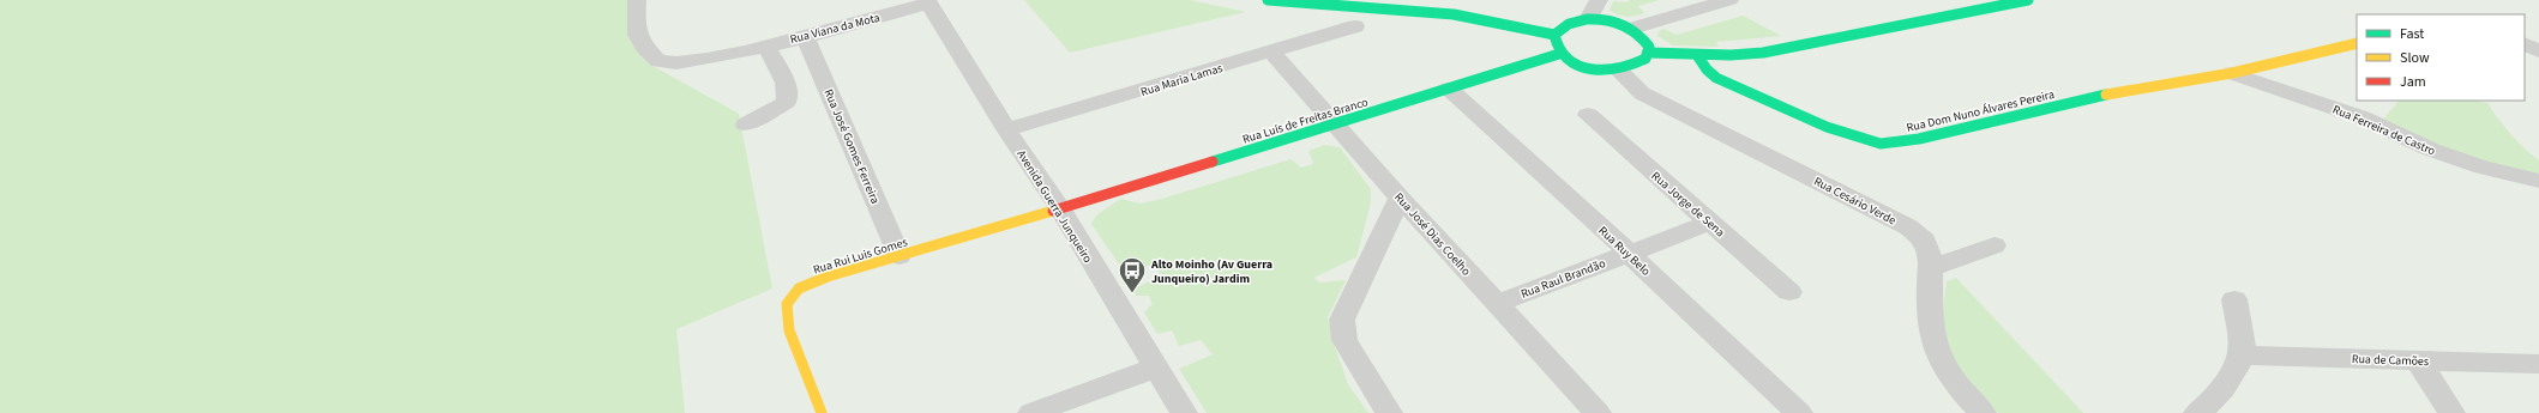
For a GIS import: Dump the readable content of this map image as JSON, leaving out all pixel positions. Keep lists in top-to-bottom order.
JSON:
{
  "streets": {
    "street": [
      "Rua Viana da Mota",
      "Rua Maria Lamas",
      "Rua Dom Nuno Álvares Pereira",
      "Rua Luís de Freitas Branco",
      "Rua Ferreira de Castro",
      "Rua José Gomes Ferreira",
      "Rua Cesário Verde",
      "Rua Jorge de Sena",
      "Avenida Guerra Junqueiro",
      "Rua José Dias Coelho",
      "Rua Ruy Belo",
      "Rua Rui Luis Gomes",
      "Rua Raul Brandão",
      "Rua de Camões"
    ]
  },
  "crossings": [
    ["Rua Viana da Mota", "Rua José Gomes Ferreira"],
    ["Rua Viana da Mota", "Avenida Guerra Junqueiro"],
    ["Rua Maria Lamas", "Avenida Guerra Junqueiro"],
    ["Rua Maria Lamas", "Rua José Dias Coelho"],
    ["Rua Dom Nuno Álvares Pereira", "Rua Ferreira de Castro"],
    ["Rua Luís de Freitas Branco", "Avenida Guerra Junqueiro"],
    ["Rua Luís de Freitas Branco", "Rua José Dias Coelho"],
    ["Rua Luís de Freitas Branco", "Rua Ruy Belo"],
    ["Rua Luís de Freitas Branco", "Rua Rui Luis Gomes"],
    ["Rua José Gomes Ferreira", "Rua Rui Luis Gomes"],
    ["Rua Jorge de Sena", "Rua Raul Brandão"],
    ["Avenida Guerra Junqueiro", "Rua Rui Luis Gomes"],
    ["Rua José Dias Coelho", "Rua Raul Brandão"],
    ["Rua Ruy Belo", "Rua Raul Brandão"]
  ],
  "places": {
    "bus stop": ["Alto Moinho (Av Guerra Junqueiro) Jardim"]
  },
  "legend": ["Fast", "Slow", "Jam"]
}
